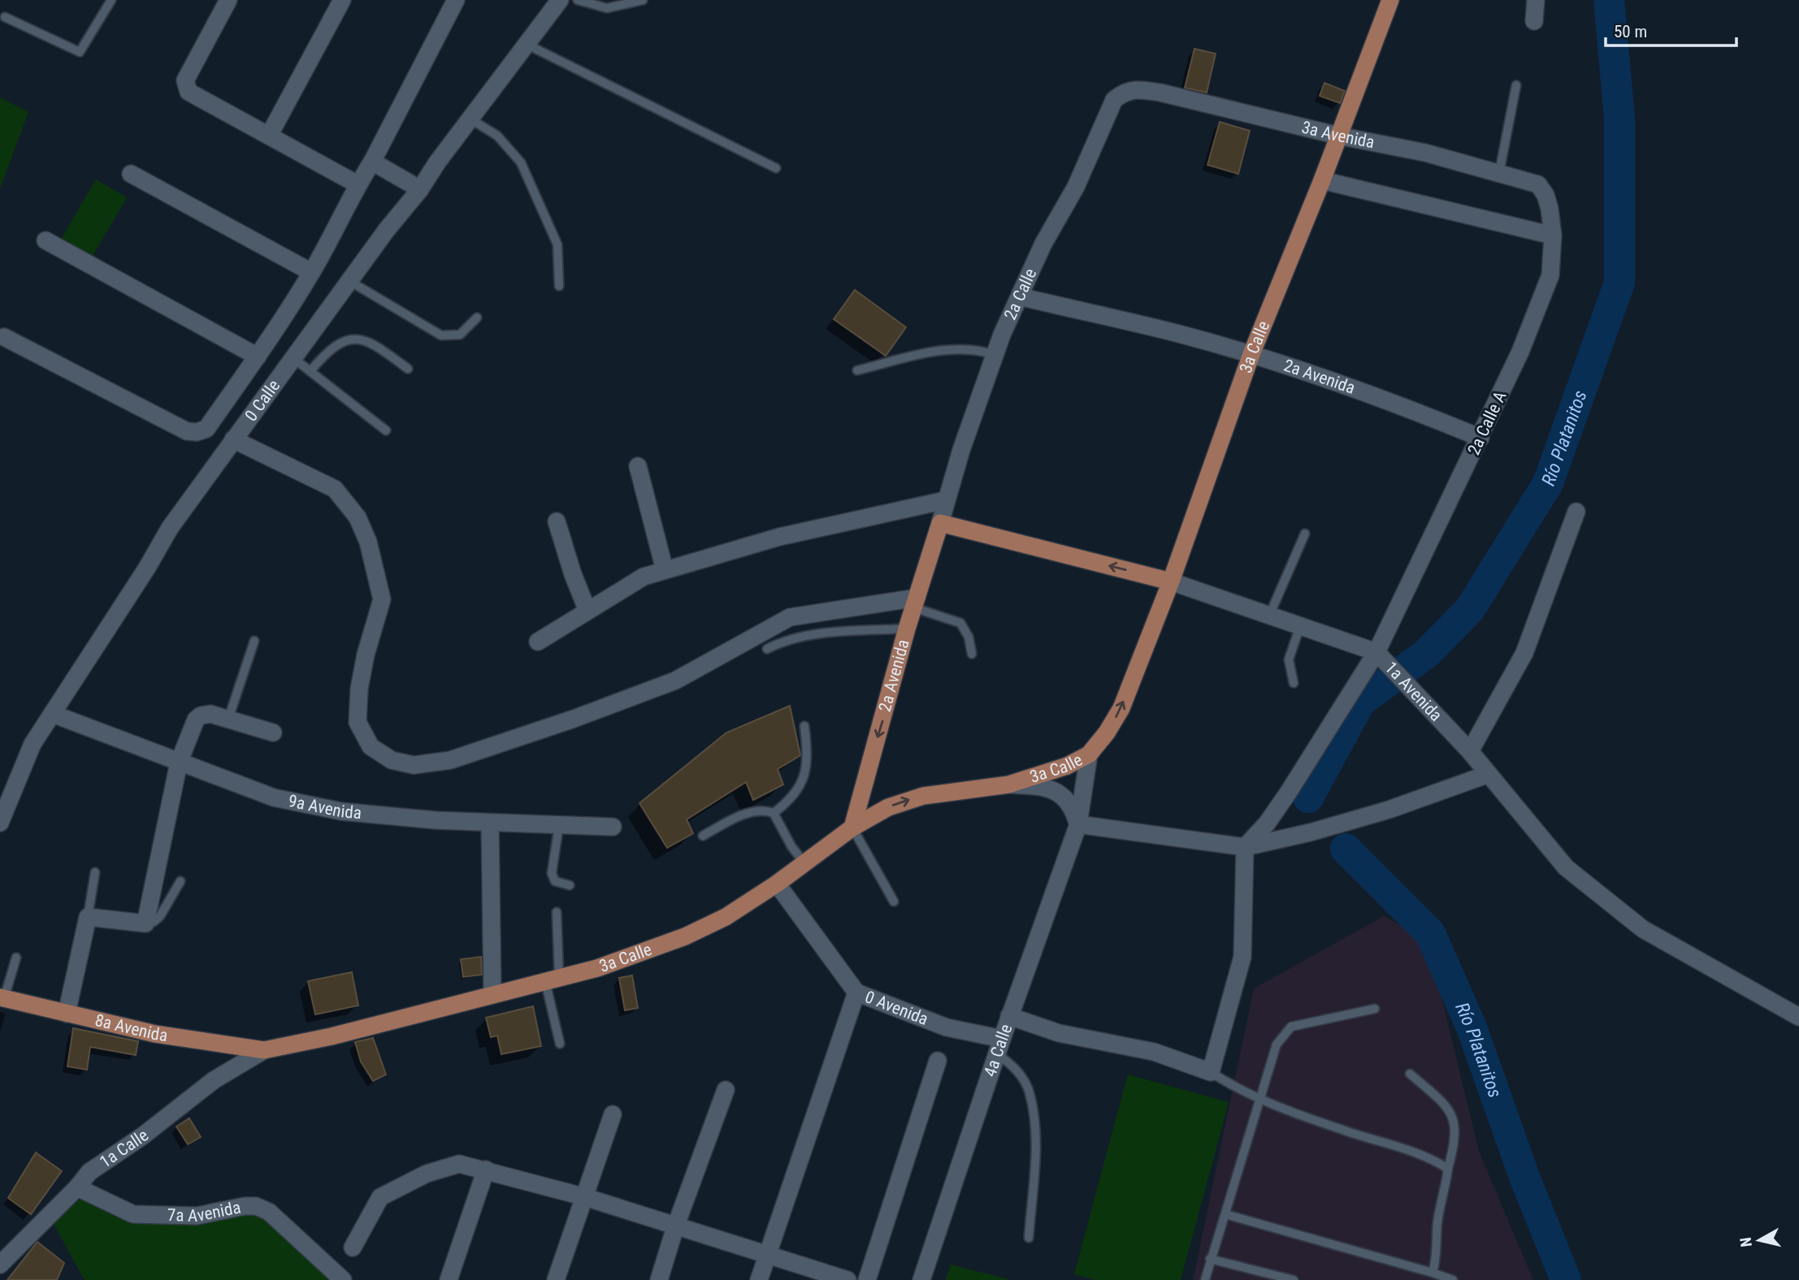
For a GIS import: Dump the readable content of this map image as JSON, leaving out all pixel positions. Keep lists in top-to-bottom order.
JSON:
{
  "streets": {
    "main road": [
      "3a Calle",
      "2a Avenida",
      "1a Avenida",
      "8a Avenida"
    ],
    "street": [
      "3a Avenida",
      "2a Calle",
      "0 Calle",
      "2a Calle A",
      "9a Avenida",
      "0 Avenida",
      "4a Calle",
      "1a Calle",
      "7a Avenida"
    ]
  },
  "crossings": [
    ["3a Avenida", "2a Calle"],
    ["3a Avenida", "3a Calle"],
    ["3a Avenida", "2a Calle A"],
    ["2a Calle", "2a Avenida"],
    ["2a Calle", "1a Avenida"],
    ["3a Calle", "2a Avenida"],
    ["3a Calle", "1a Avenida"],
    ["3a Calle", "0 Avenida"],
    ["3a Calle", "8a Avenida"],
    ["3a Calle", "4a Calle"],
    ["3a Calle", "1a Calle"],
    ["2a Avenida", "2a Calle A"],
    ["2a Avenida", "1a Avenida"],
    ["0 Calle", "9a Avenida"],
    ["2a Calle A", "1a Avenida"],
    ["0 Avenida", "4a Calle"],
    ["8a Avenida", "1a Calle"],
    ["1a Calle", "7a Avenida"]
  ],
  "water": ["Río Platanitos"],
  "scale_bar": "50 m",
  "north": "left"
}
